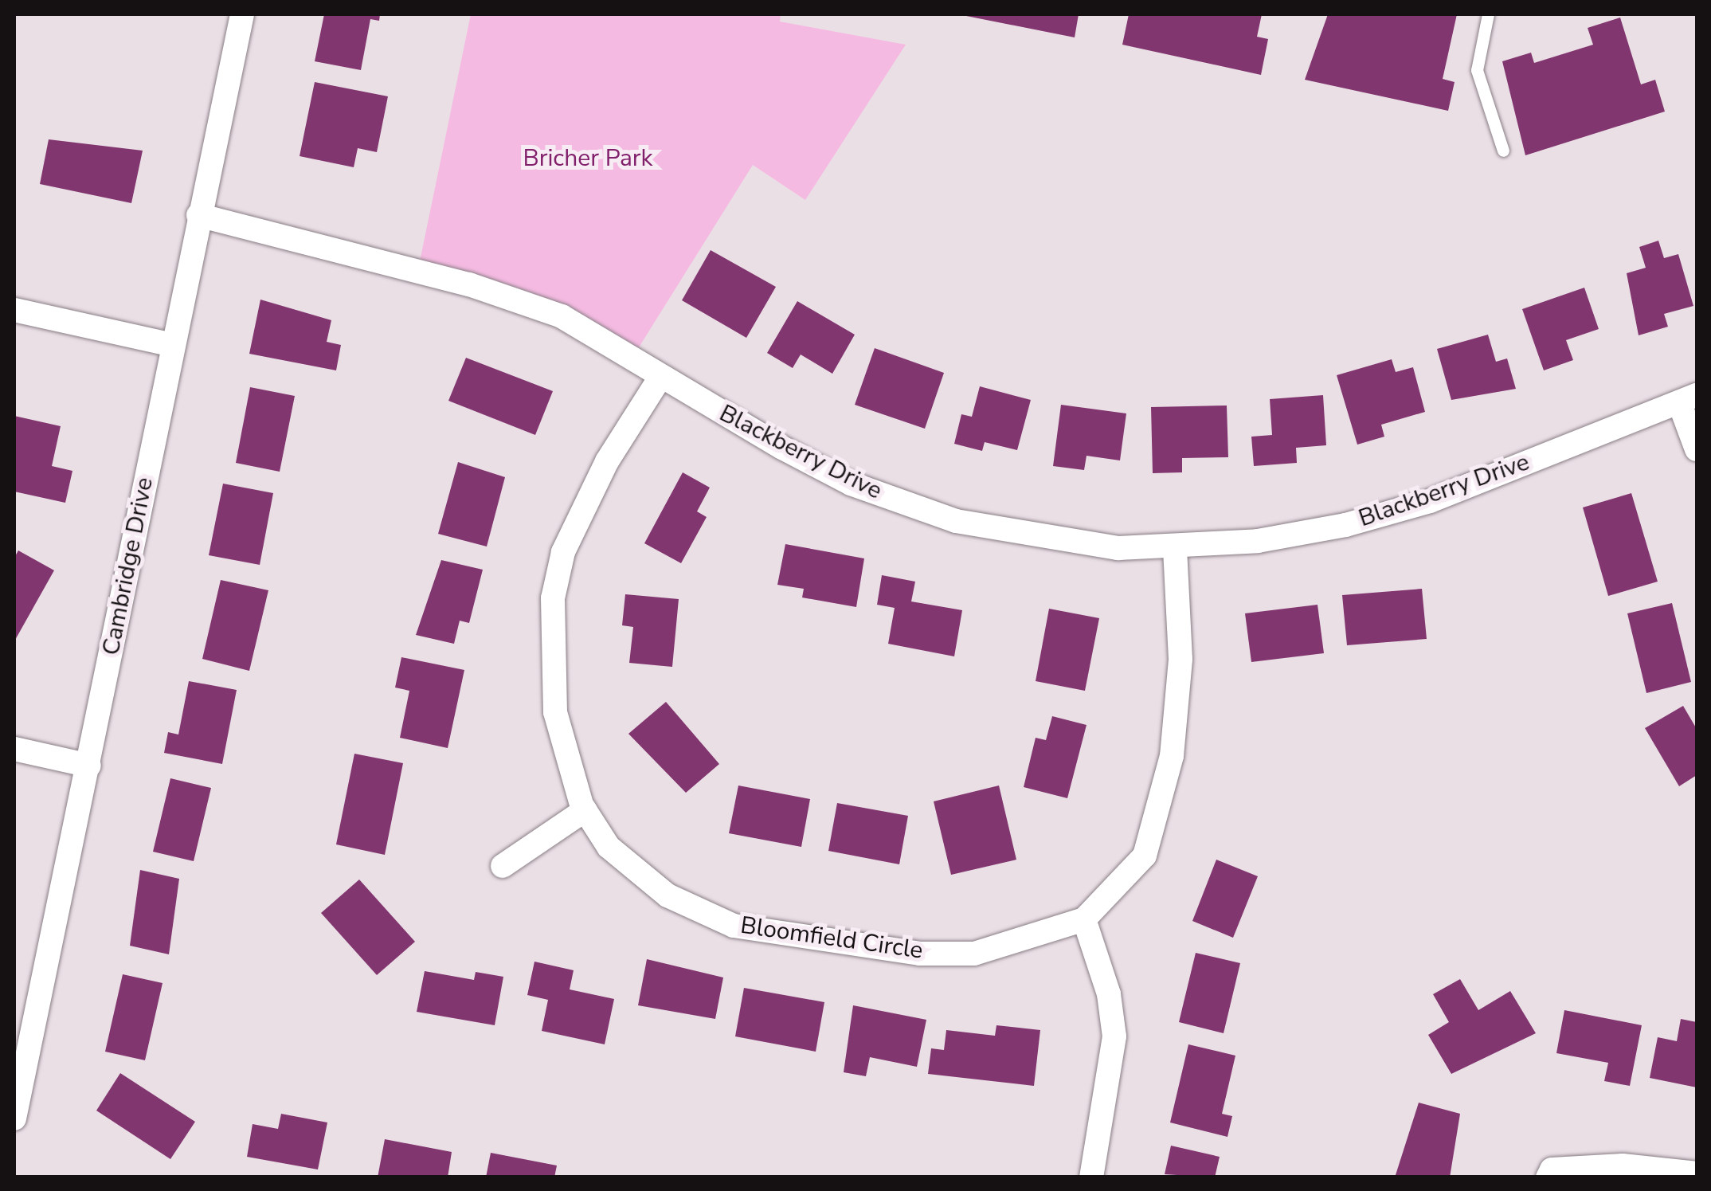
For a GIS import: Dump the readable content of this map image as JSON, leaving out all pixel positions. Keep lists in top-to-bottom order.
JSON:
{
  "streets": {
    "street": ["Blackberry Drive", "Cambridge Drive", "Bloomfield Circle"]
  },
  "crossings": [
    ["Blackberry Drive", "Cambridge Drive"],
    ["Blackberry Drive", "Bloomfield Circle"]
  ],
  "parks": ["Bricher Park"]
}
